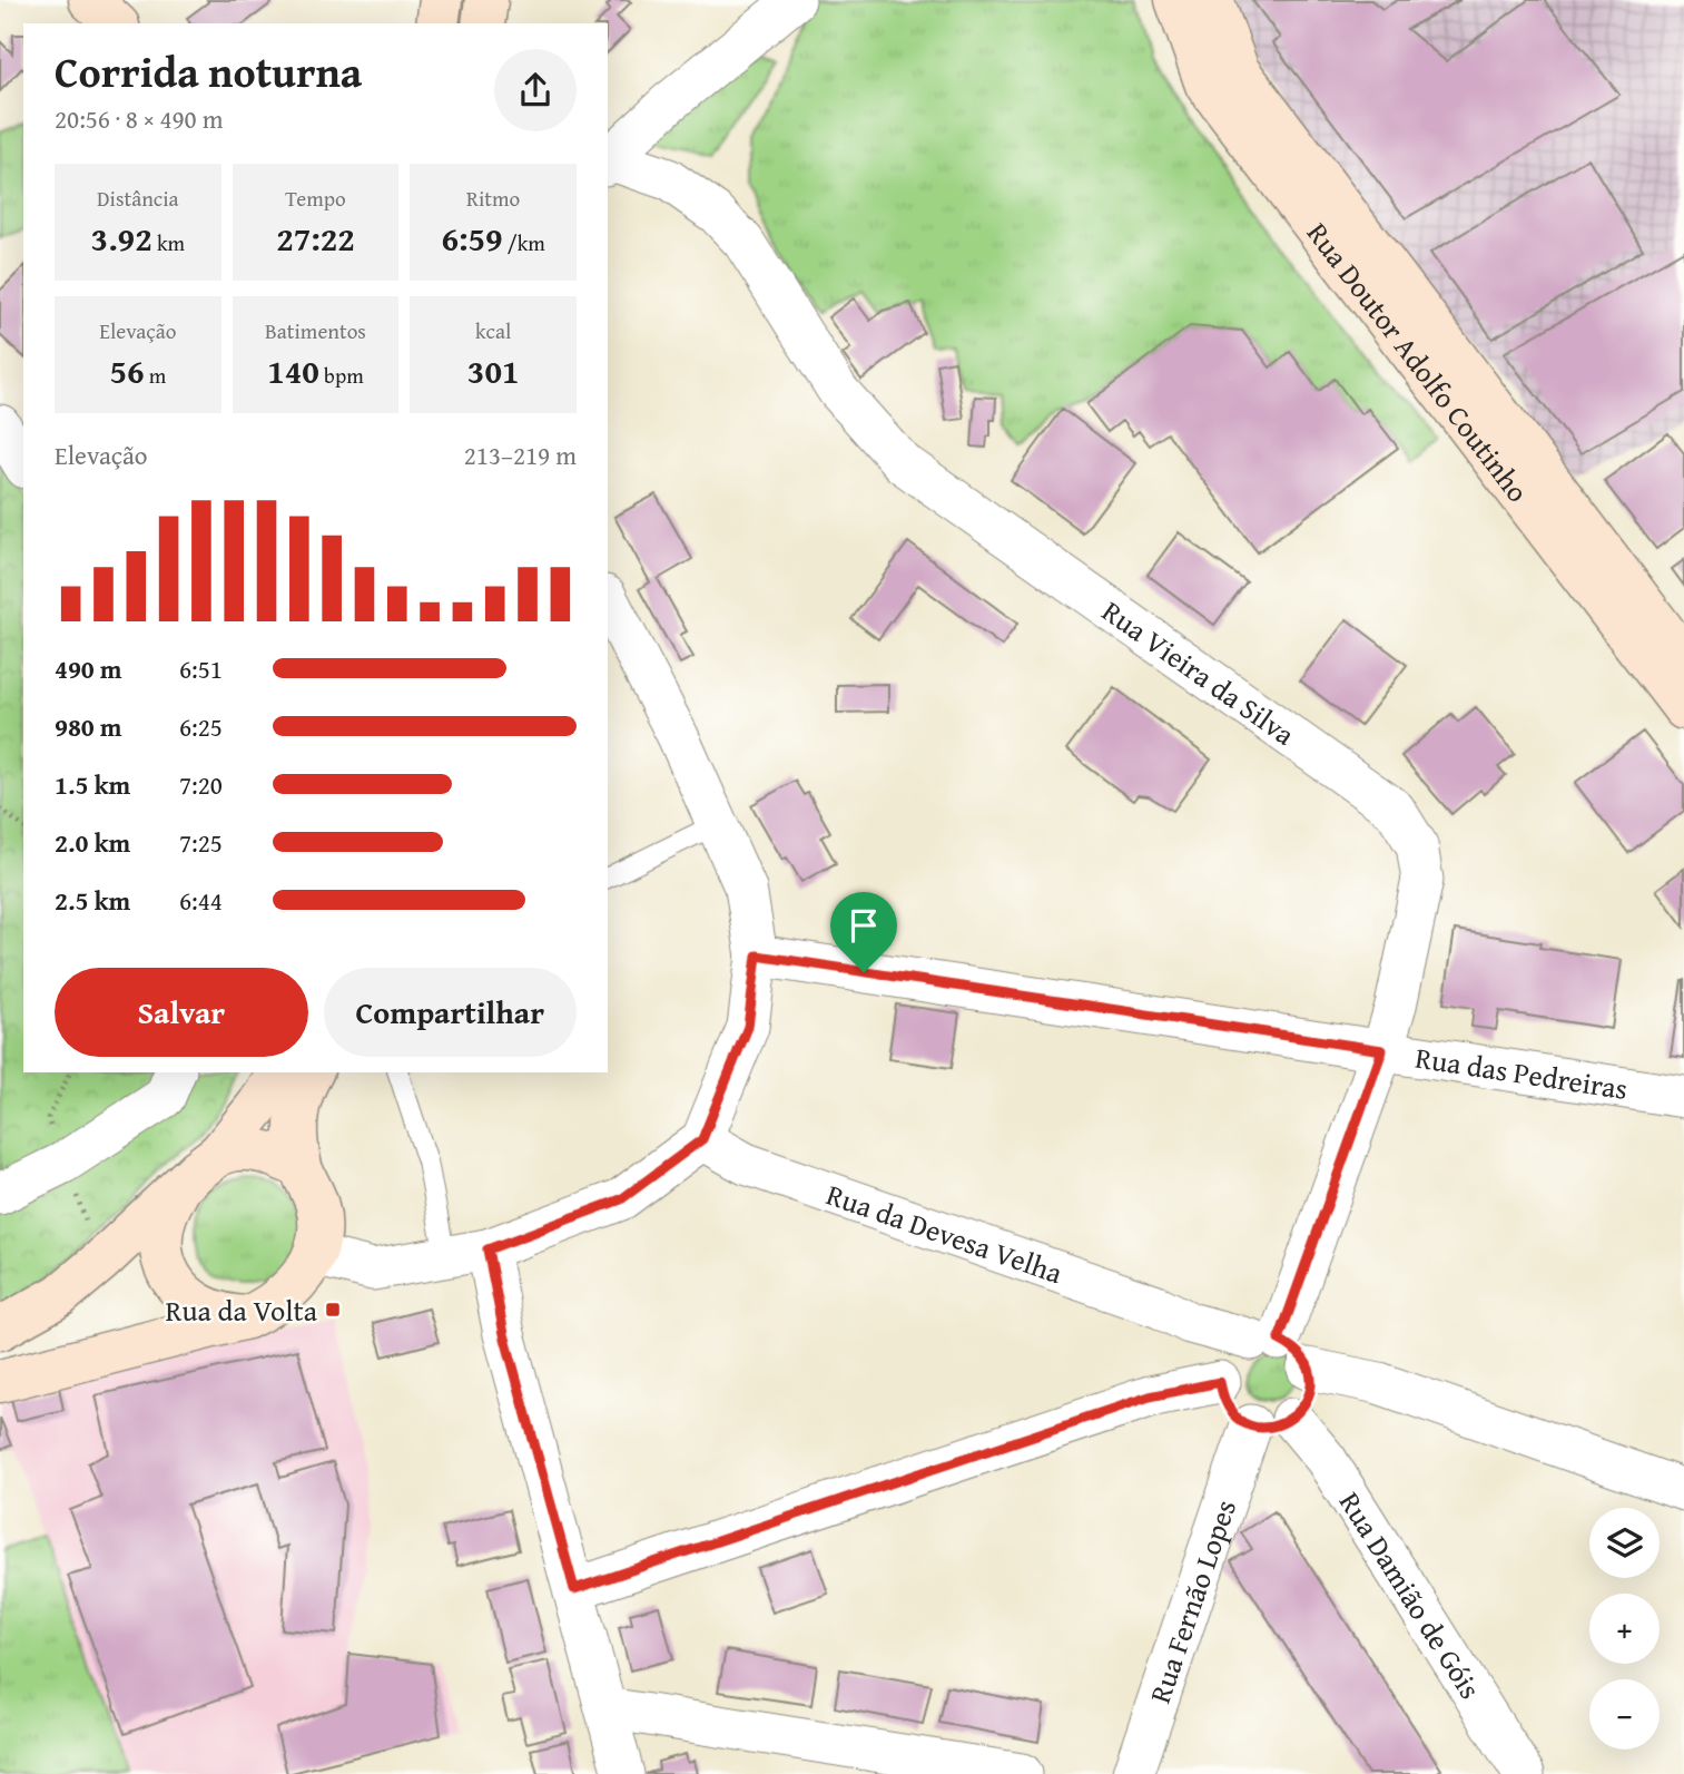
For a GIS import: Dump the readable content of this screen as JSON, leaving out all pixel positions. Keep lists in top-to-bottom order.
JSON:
{
  "streets": {
    "main road": ["Rua Doutor Adolfo Coutinho"],
    "street": [
      "Rua Vieira da Silva",
      "Rua das Pedreiras",
      "Rua da Devesa Velha",
      "Rua Damião de Góis",
      "Rua Fernão Lopes"
    ]
  },
  "crossings": [
    ["Rua Vieira da Silva", "Rua das Pedreiras"],
    ["Rua Vieira da Silva", "Rua da Devesa Velha"],
    ["Rua Vieira da Silva", "Rua Damião de Góis"],
    ["Rua Vieira da Silva", "Rua Fernão Lopes"],
    ["Rua da Devesa Velha", "Rua Damião de Góis"],
    ["Rua da Devesa Velha", "Rua Fernão Lopes"],
    ["Rua Damião de Góis", "Rua Fernão Lopes"]
  ],
  "places": {
    "transit": ["Rua da Volta"]
  },
  "page": {
    "heading": ["Corrida noturna", "20:56 · 8 × 490 m"],
    "stats": [
      ["Distância", "3.92 km"],
      ["Tempo", "27:22"],
      ["Ritmo", "6:59 /km"],
      ["Elevação", "56 m"],
      ["Batimentos", "140 bpm"],
      ["kcal", "301"]
    ],
    "chart": ["Elevação", "213–219 m"],
    "list": [
      {
        "name": "490 m",
        "note": "6:51"
      },
      {
        "name": "980 m",
        "note": "6:25"
      },
      {
        "name": "1.5 km",
        "note": "7:20"
      },
      {
        "name": "2.0 km",
        "note": "7:25"
      },
      {
        "name": "2.5 km",
        "note": "6:44"
      }
    ],
    "buttons": ["Salvar", "Compartilhar"],
    "map_buttons": ["+", "−"]
  }
}
